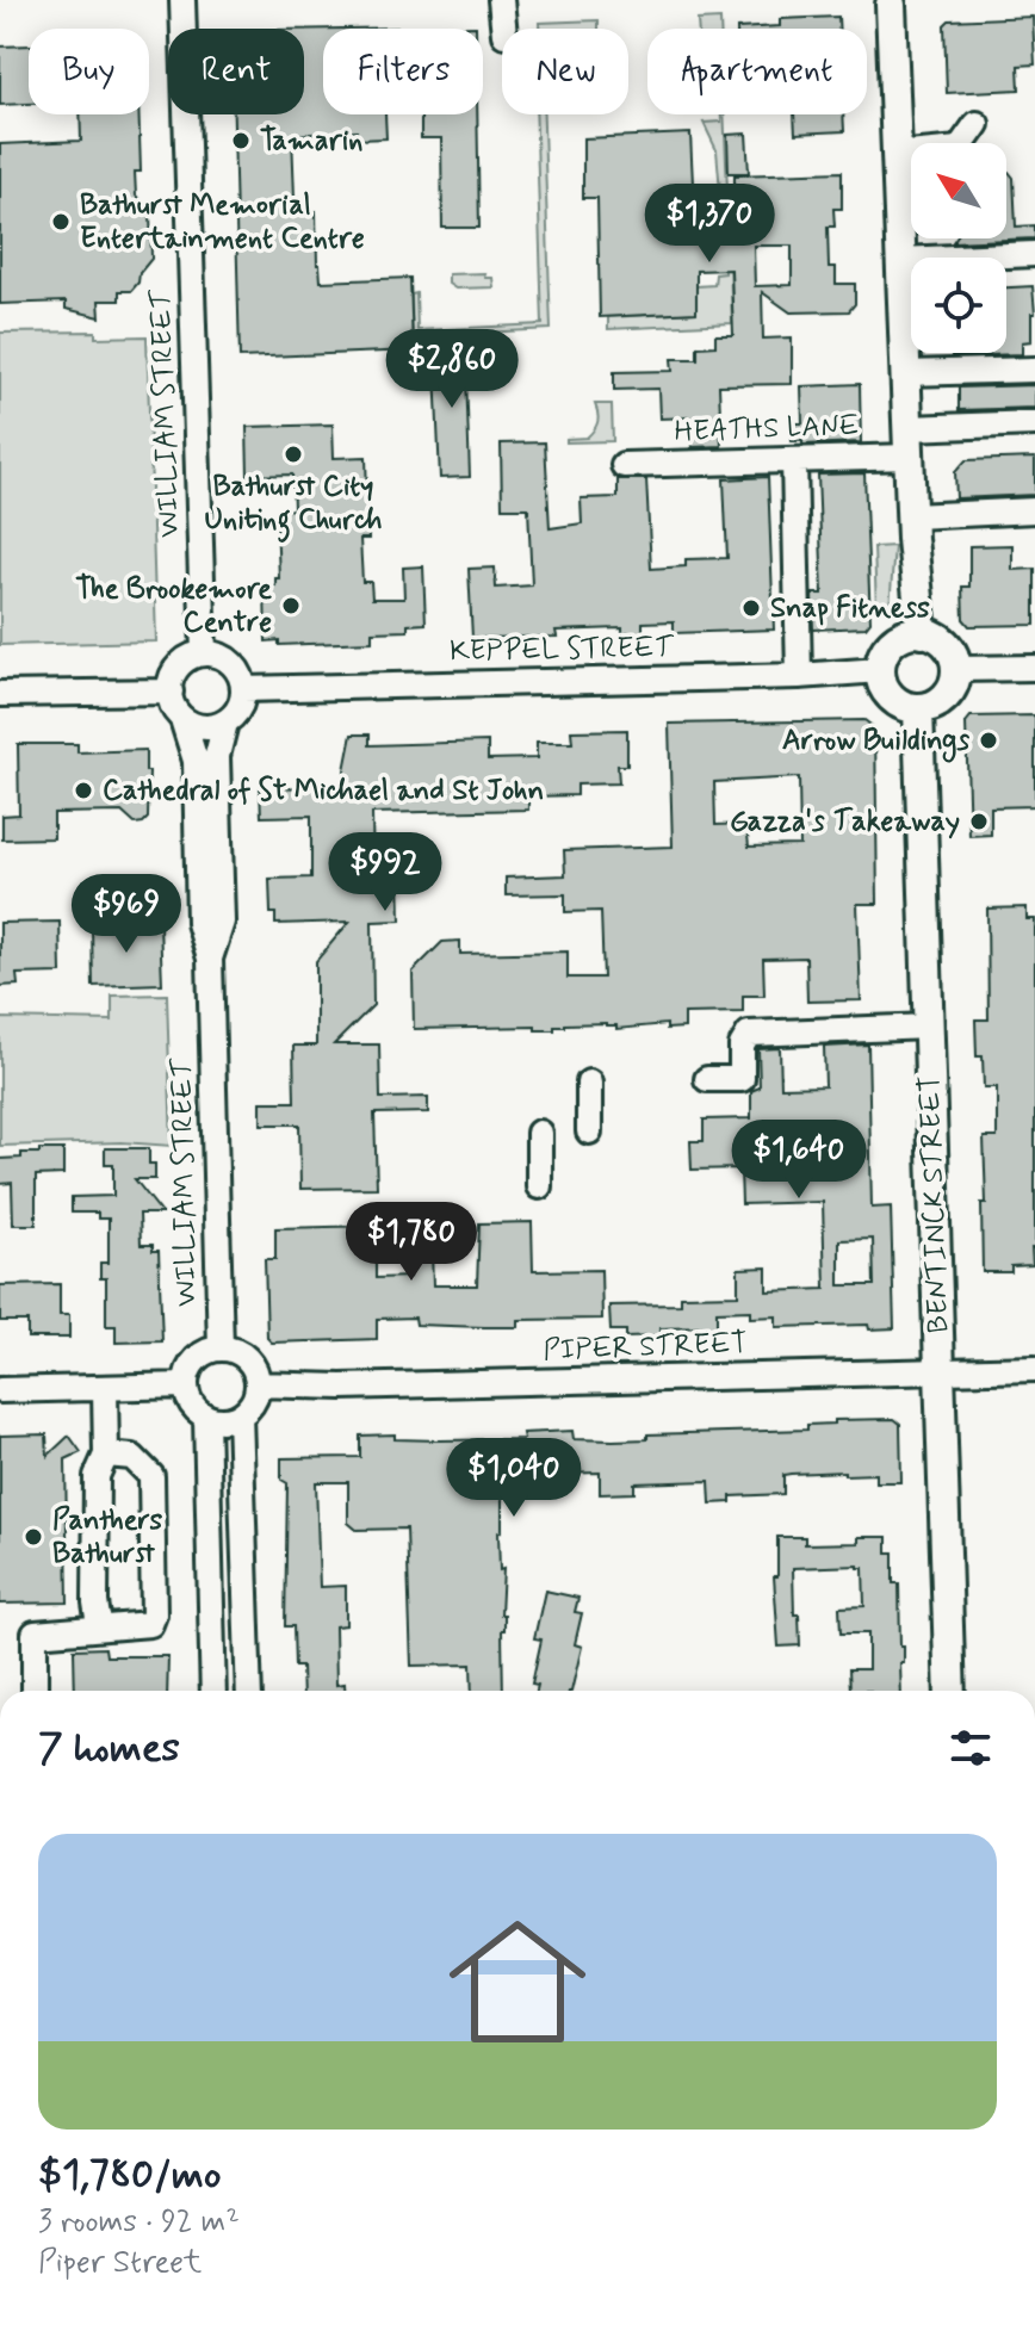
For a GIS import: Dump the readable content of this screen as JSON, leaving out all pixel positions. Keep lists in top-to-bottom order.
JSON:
{
  "streets": {
    "main road": ["BENTINCK STREET"],
    "street": [
      "WILLIAM STREET",
      "HEATHS LANE",
      "KEPPEL STREET",
      "PIPER STREET"
    ]
  },
  "crossings": [
    ["WILLIAM STREET", "KEPPEL STREET"],
    ["WILLIAM STREET", "PIPER STREET"],
    ["KEPPEL STREET", "BENTINCK STREET"],
    ["BENTINCK STREET", "PIPER STREET"]
  ],
  "places": [
    "Tamarin",
    "Bathurst Memorial Entertainment Centre",
    "Bathurst City Uniting Church",
    "The Brookemore Centre",
    "Snap Fitness",
    "Arrow Buildings",
    "Cathedral of St Michael and St John",
    "Gazza's Takeaway",
    "Panthers Bathurst"
  ],
  "north": "top left",
  "page": {
    "chip": [
      "Buy",
      "Rent",
      "Filters",
      "New",
      "Apartment"
    ],
    "price": [
      "$1,370",
      "$2,860",
      "$992",
      "$969",
      "$1,640",
      "$1,780",
      "$1,040"
    ],
    "heading": "7 homes",
    "list": [
      {
        "name": "$1,780/mo",
        "note": "3 rooms · 92 m² · Piper Street"
      }
    ]
  }
}
